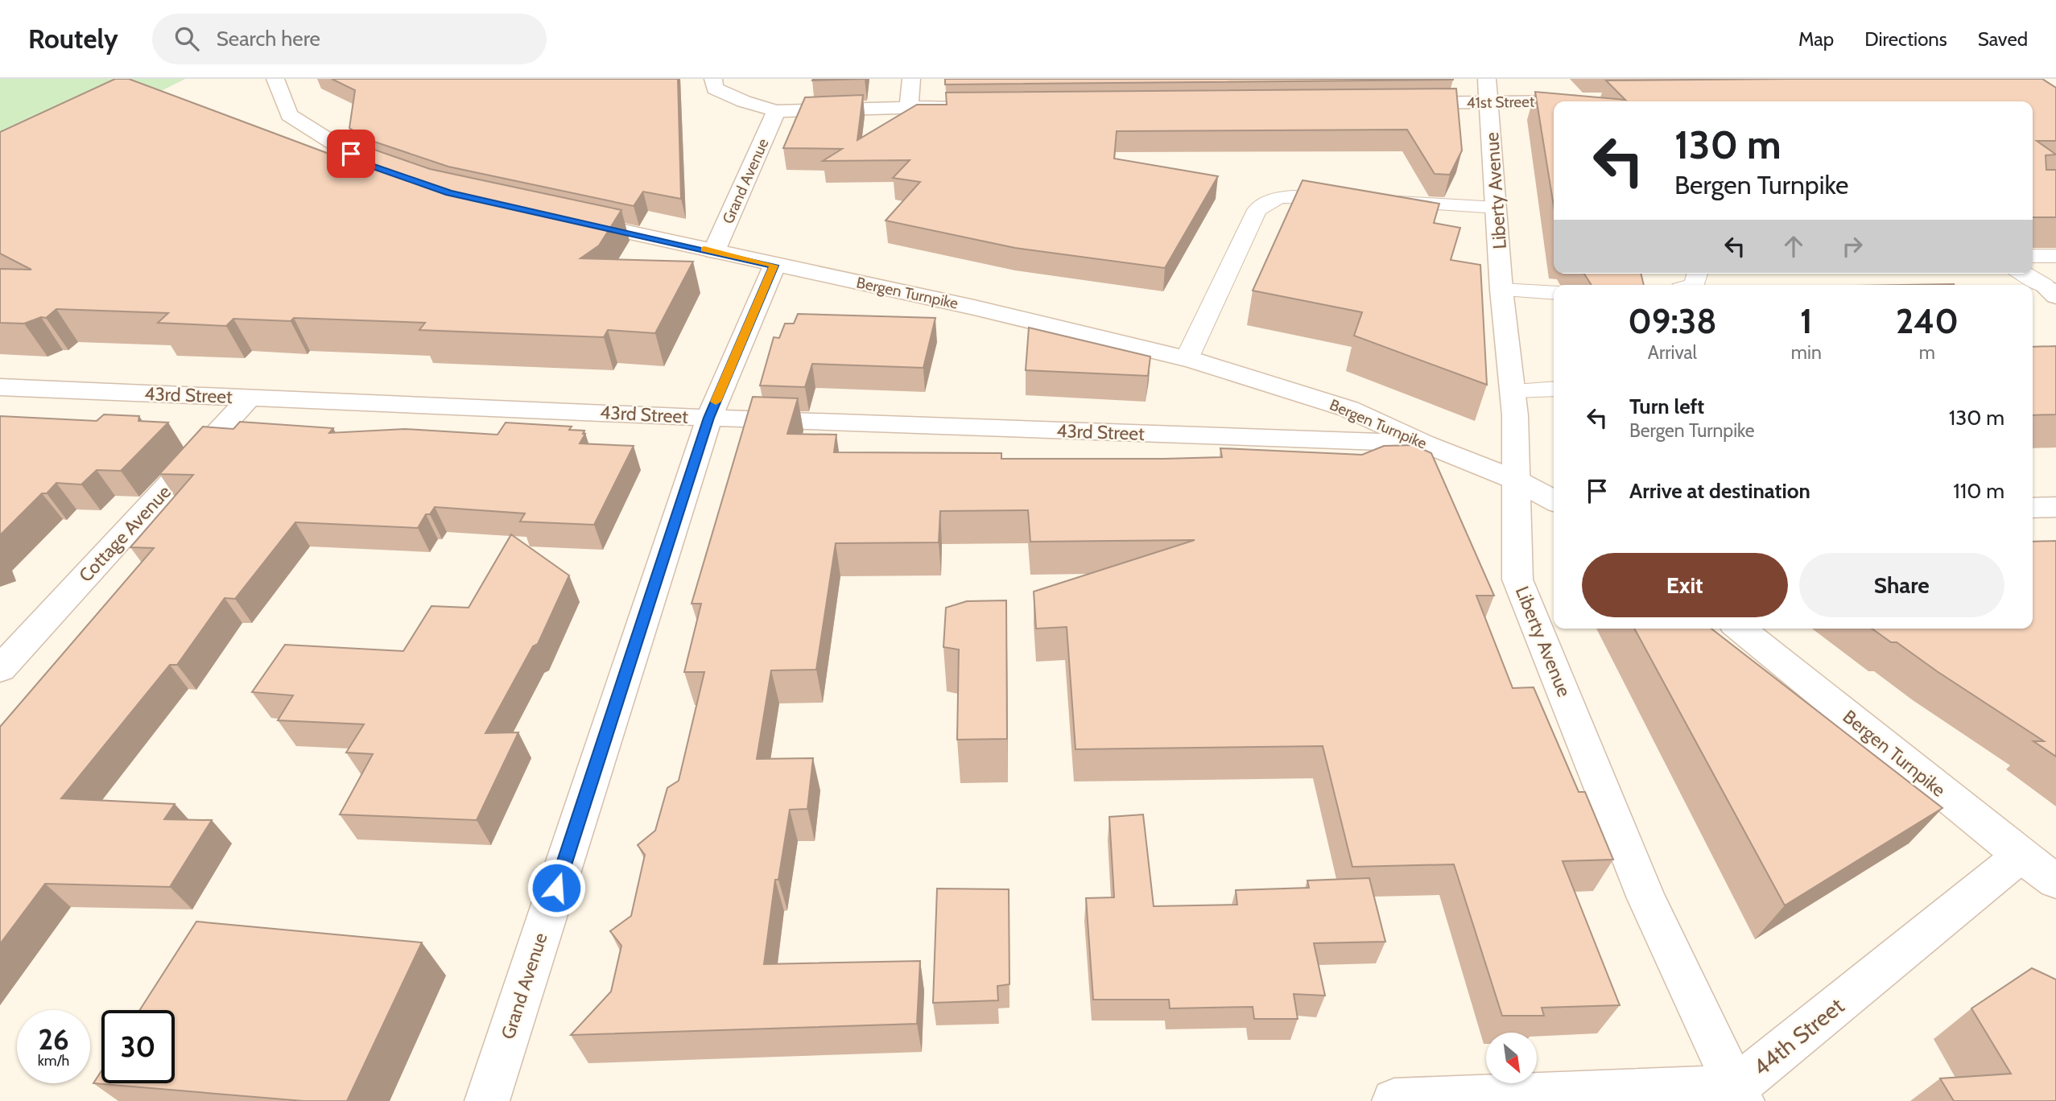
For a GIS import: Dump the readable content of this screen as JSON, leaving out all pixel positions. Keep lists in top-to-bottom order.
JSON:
{
  "streets": {
    "street": [
      "41st Street",
      "Grand Avenue",
      "Liberty Avenue",
      "Bergen Turnpike",
      "43rd Street",
      "Cottage Avenue",
      "44th Street"
    ]
  },
  "crossings": [
    ["41st Street", "Liberty Avenue"],
    ["Grand Avenue", "Bergen Turnpike"],
    ["Grand Avenue", "43rd Street"],
    ["Liberty Avenue", "Bergen Turnpike"],
    ["Liberty Avenue", "44th Street"],
    ["Bergen Turnpike", "43rd Street"],
    ["Bergen Turnpike", "44th Street"],
    ["43rd Street", "Cottage Avenue"]
  ],
  "north": "bottom right",
  "page": {
    "header": "Routely",
    "search": "Search here",
    "nav": ["Map", "Directions", "Saved"],
    "turn": ["130 m", "Bergen Turnpike"],
    "eta": [
      "09:38",
      "Arrival",
      "1",
      "min",
      "240",
      "m"
    ],
    "list": [
      {
        "name": "Turn left",
        "note": "Bergen Turnpike",
        "value": "130 m"
      },
      {
        "name": "Arrive at destination",
        "value": "110 m"
      }
    ],
    "buttons": ["Exit", "Share"],
    "speed": "26 km/h",
    "limit": "30"
  }
}
